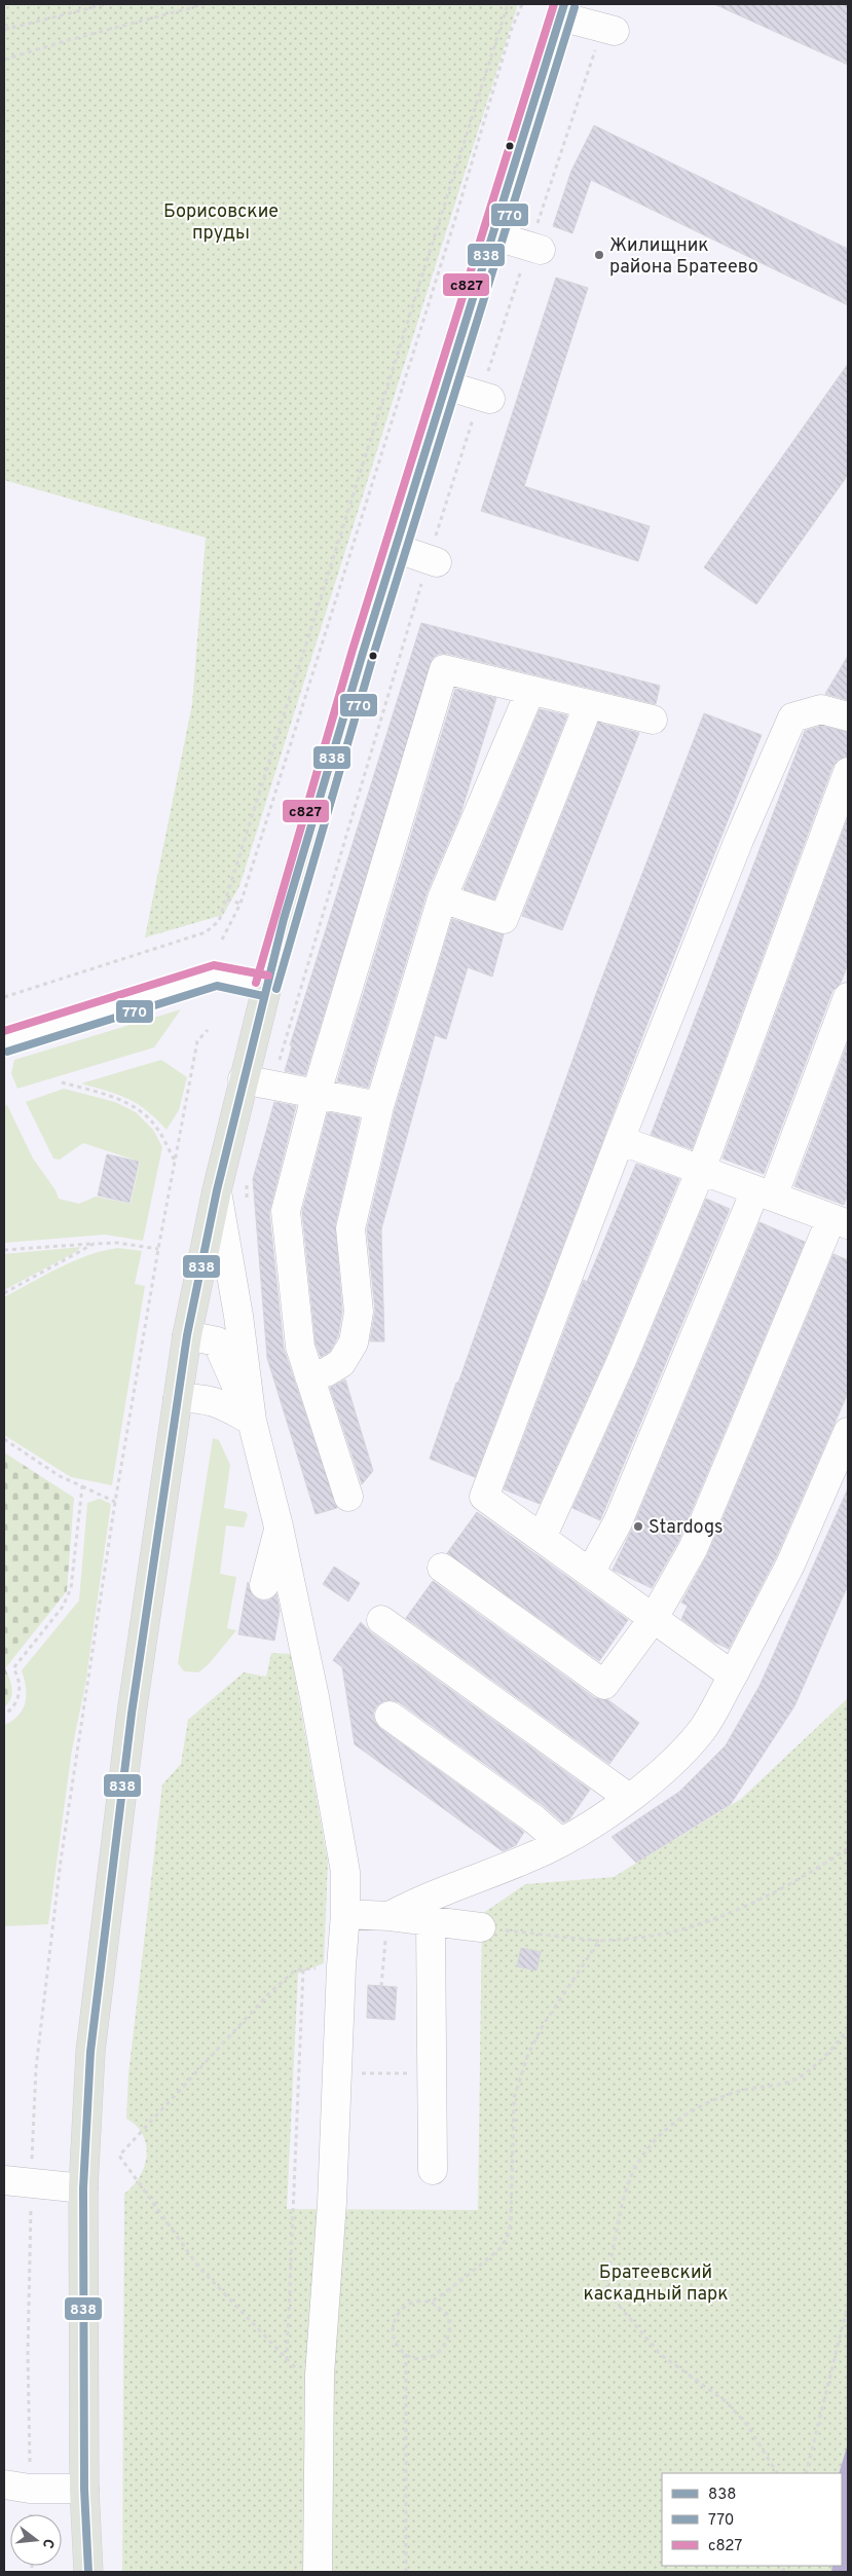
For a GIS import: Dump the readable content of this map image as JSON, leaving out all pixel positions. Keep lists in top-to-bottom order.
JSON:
{
  "parks": ["Борисовские пруды", "Братеевский каскадный парк"],
  "places": ["Жилищник района Братеево", "Stardogs"],
  "lines": ["transit line 838", "transit line с827", "transit line 770"],
  "legend": ["838", "770", "с827"],
  "north": "right"
}
